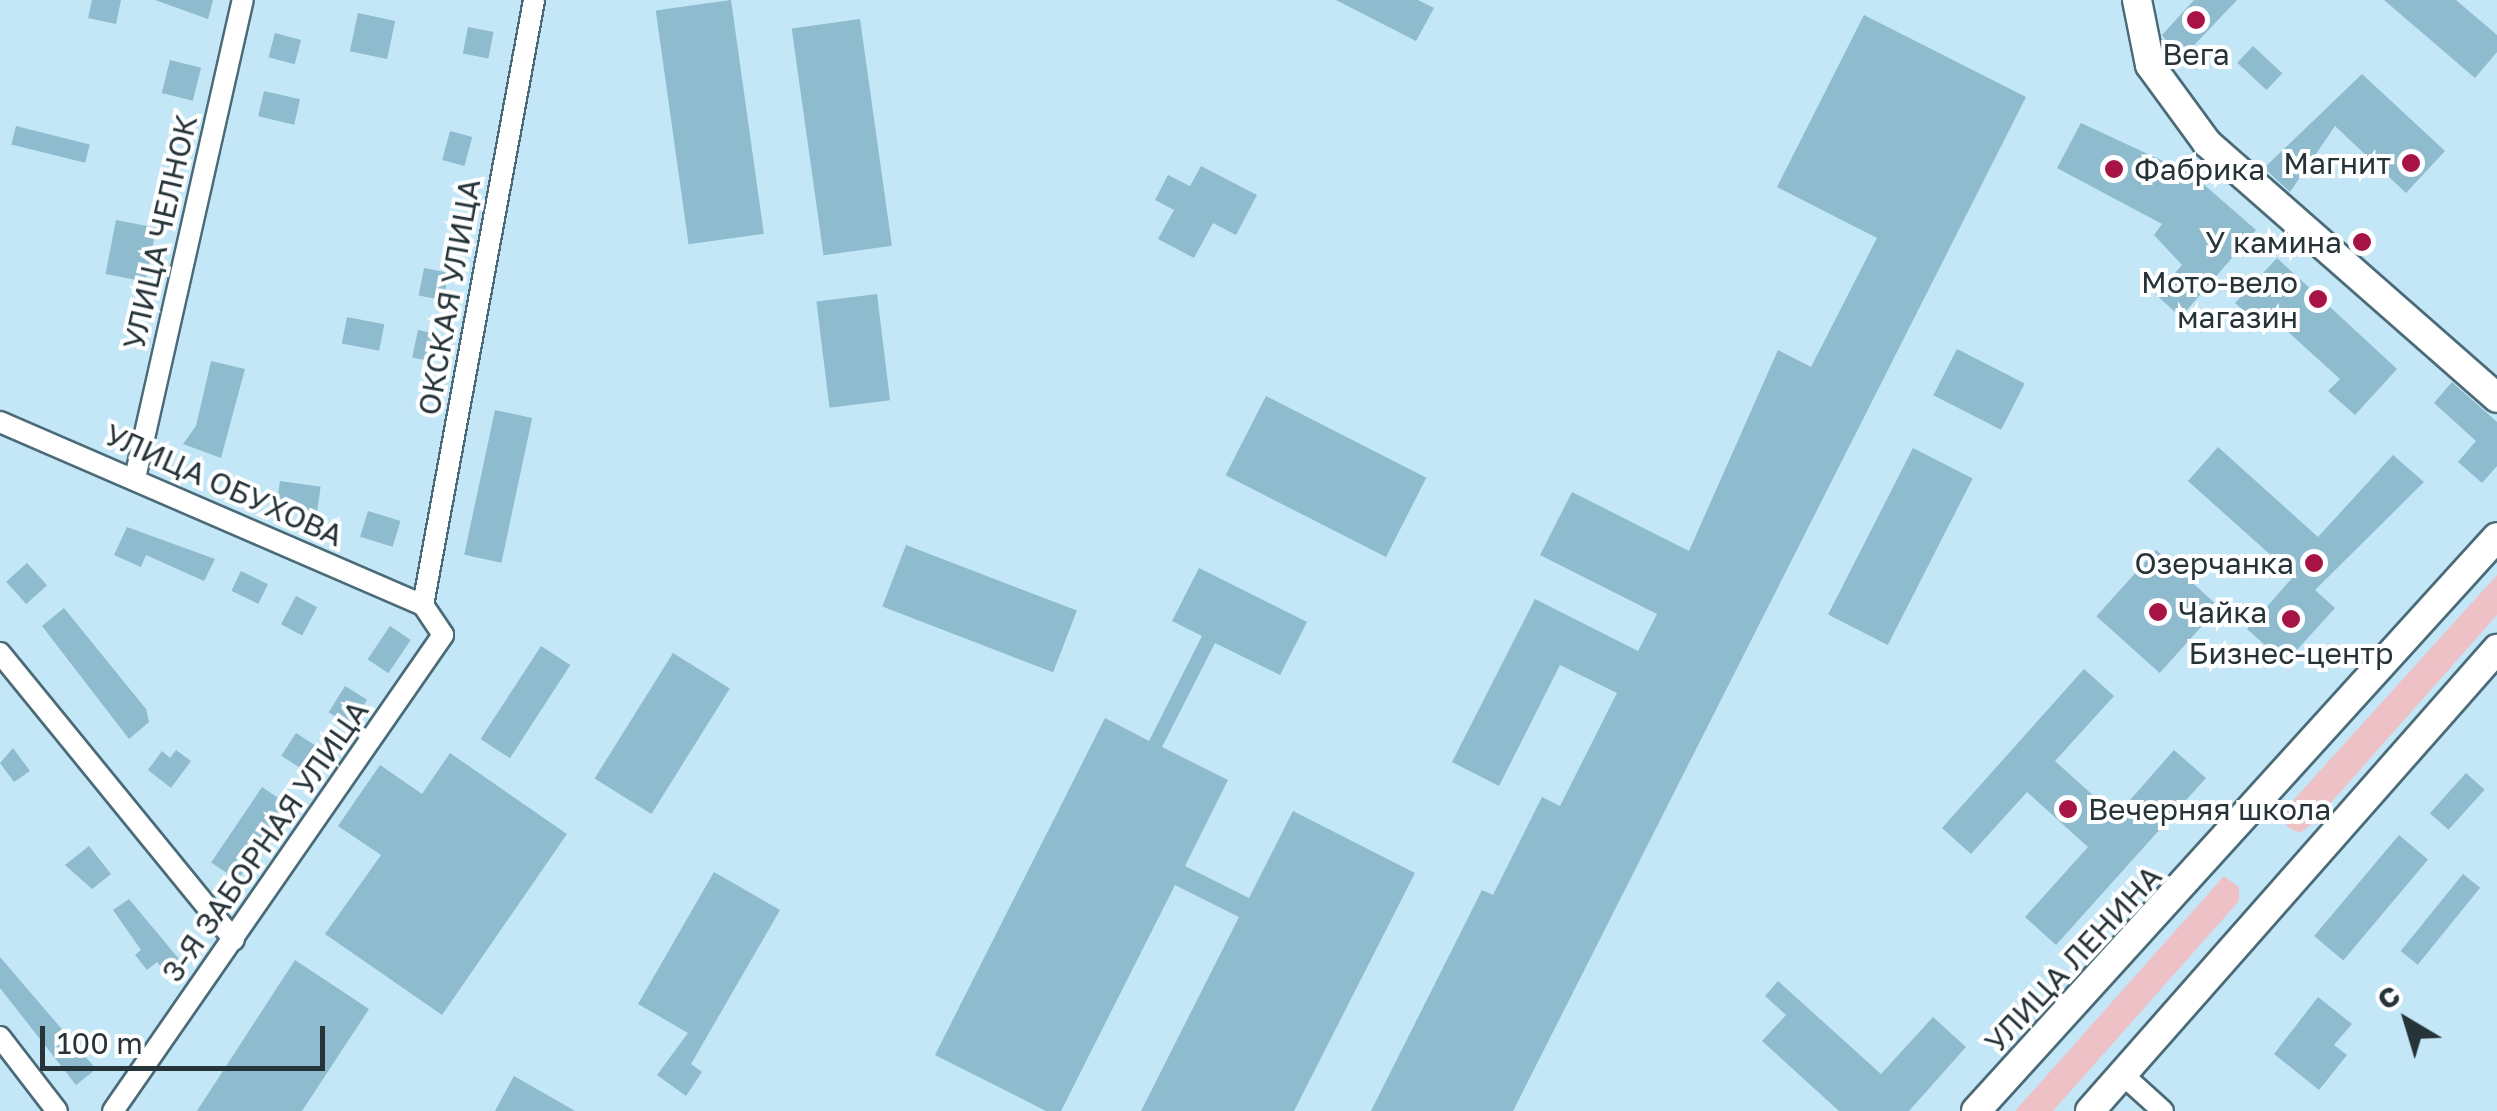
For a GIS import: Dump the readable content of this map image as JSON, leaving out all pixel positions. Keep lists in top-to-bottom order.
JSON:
{
  "streets": {
    "main road": ["УЛИЦА ЛЕНИНА"],
    "street": [
      "УЛИЦА ЧЕЛНОК",
      "ОКСКАЯ УЛИЦА",
      "УЛИЦА ОБУХОВА",
      "3-Я ЗАБОРНАЯ УЛИЦА"
    ]
  },
  "crossings": [
    ["УЛИЦА ЧЕЛНОК", "УЛИЦА ОБУХОВА"],
    ["ОКСКАЯ УЛИЦА", "УЛИЦА ОБУХОВА"],
    ["ОКСКАЯ УЛИЦА", "3-Я ЗАБОРНАЯ УЛИЦА"],
    ["УЛИЦА ОБУХОВА", "3-Я ЗАБОРНАЯ УЛИЦА"]
  ],
  "places": [
    "Вега",
    "Магнит",
    "Фабрика",
    "У камина",
    "Мото-вело магазин",
    "Озерчанка",
    "Чайка",
    "Бизнес-центр",
    "Вечерняя школа"
  ],
  "scale_bar": "100 m",
  "north": "top left"
}
